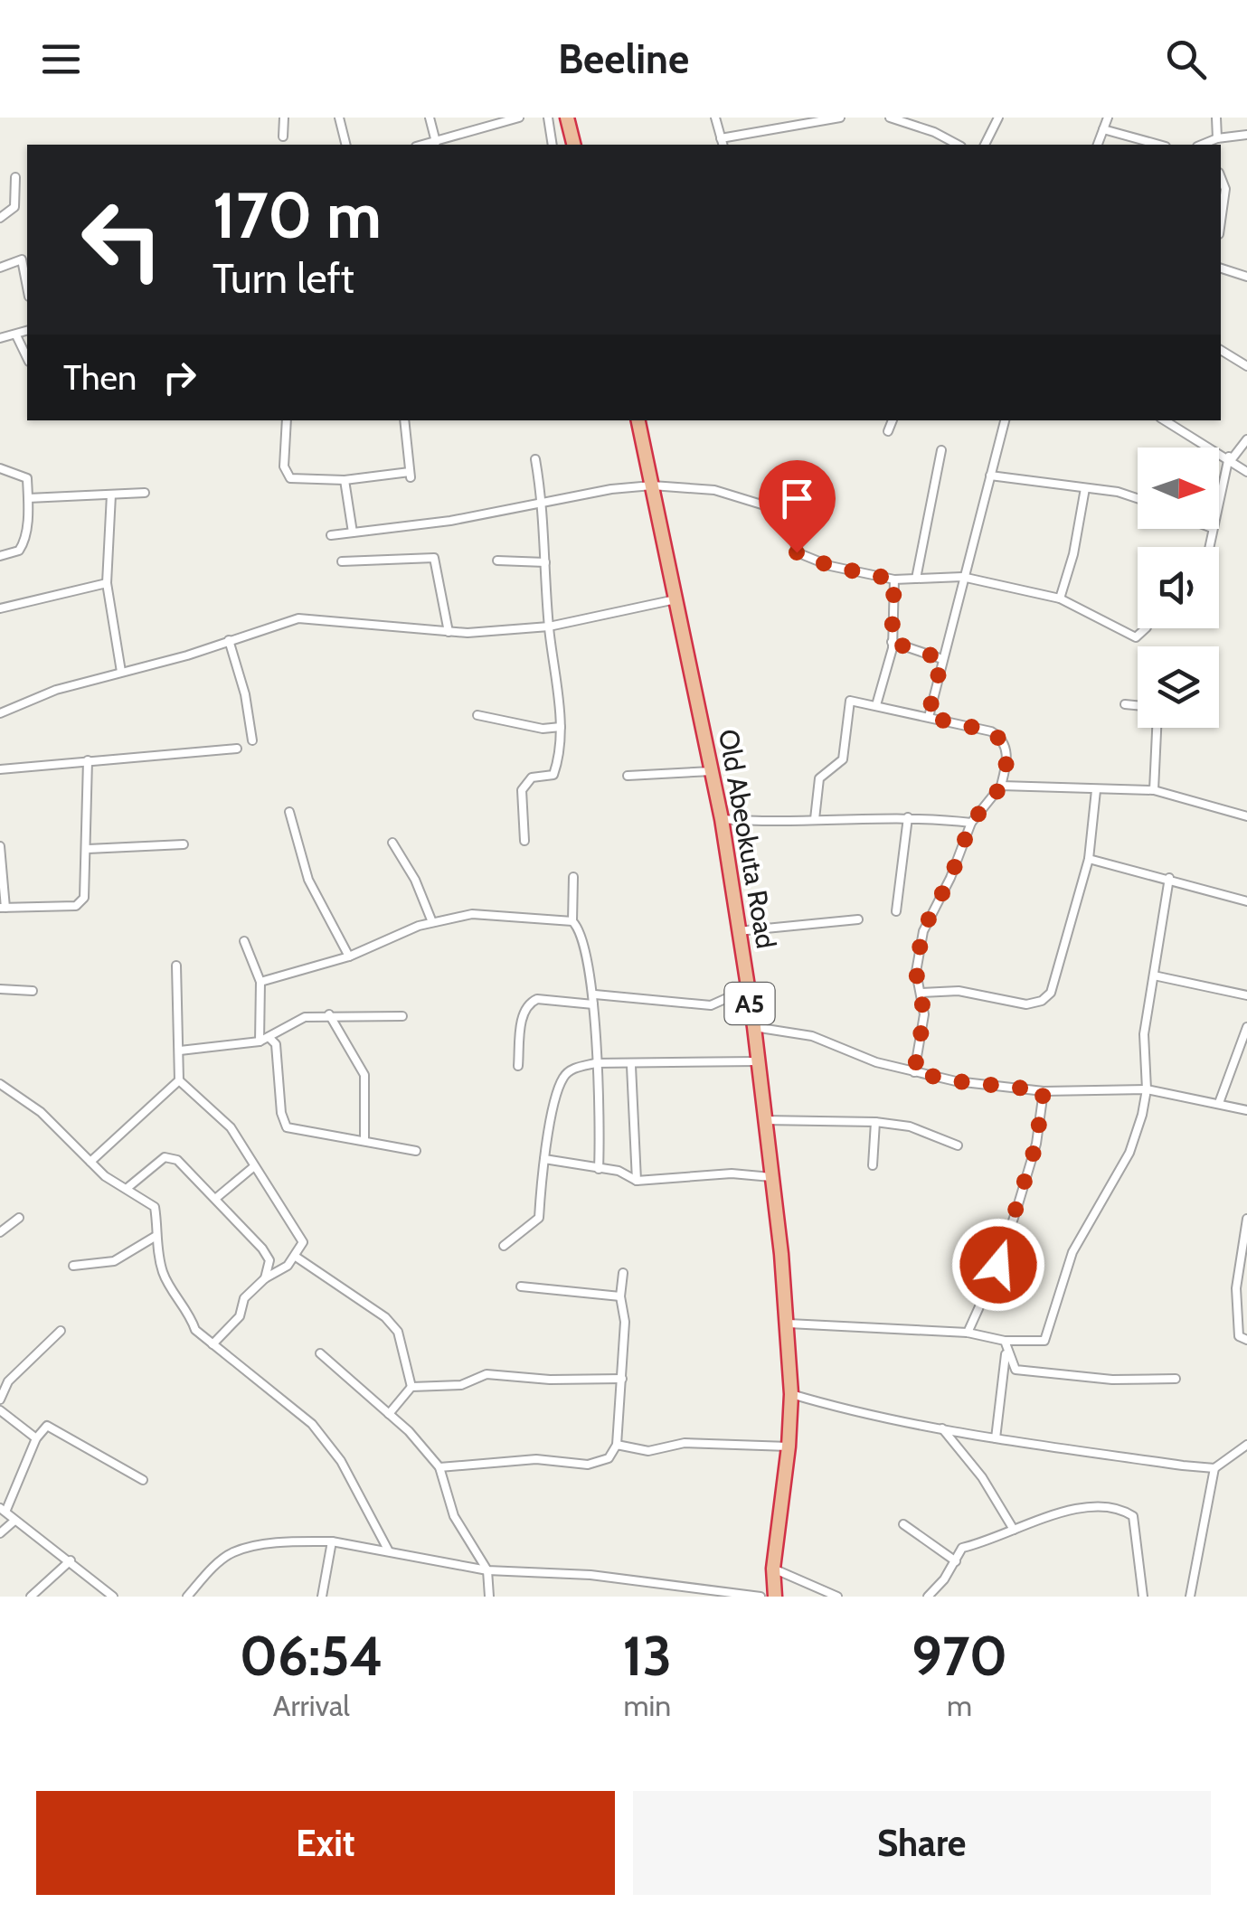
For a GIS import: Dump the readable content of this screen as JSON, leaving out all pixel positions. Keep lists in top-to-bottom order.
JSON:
{
  "streets": {
    "highway": ["Old Abeokuta Road", "A5"]
  },
  "north": "right",
  "page": {
    "header": "Beeline",
    "turn": ["170 m", "Turn left"],
    "then": "Then",
    "eta": [
      "06:54",
      "Arrival",
      "13",
      "min",
      "970",
      "m"
    ],
    "buttons": ["Exit", "Share"]
  }
}
